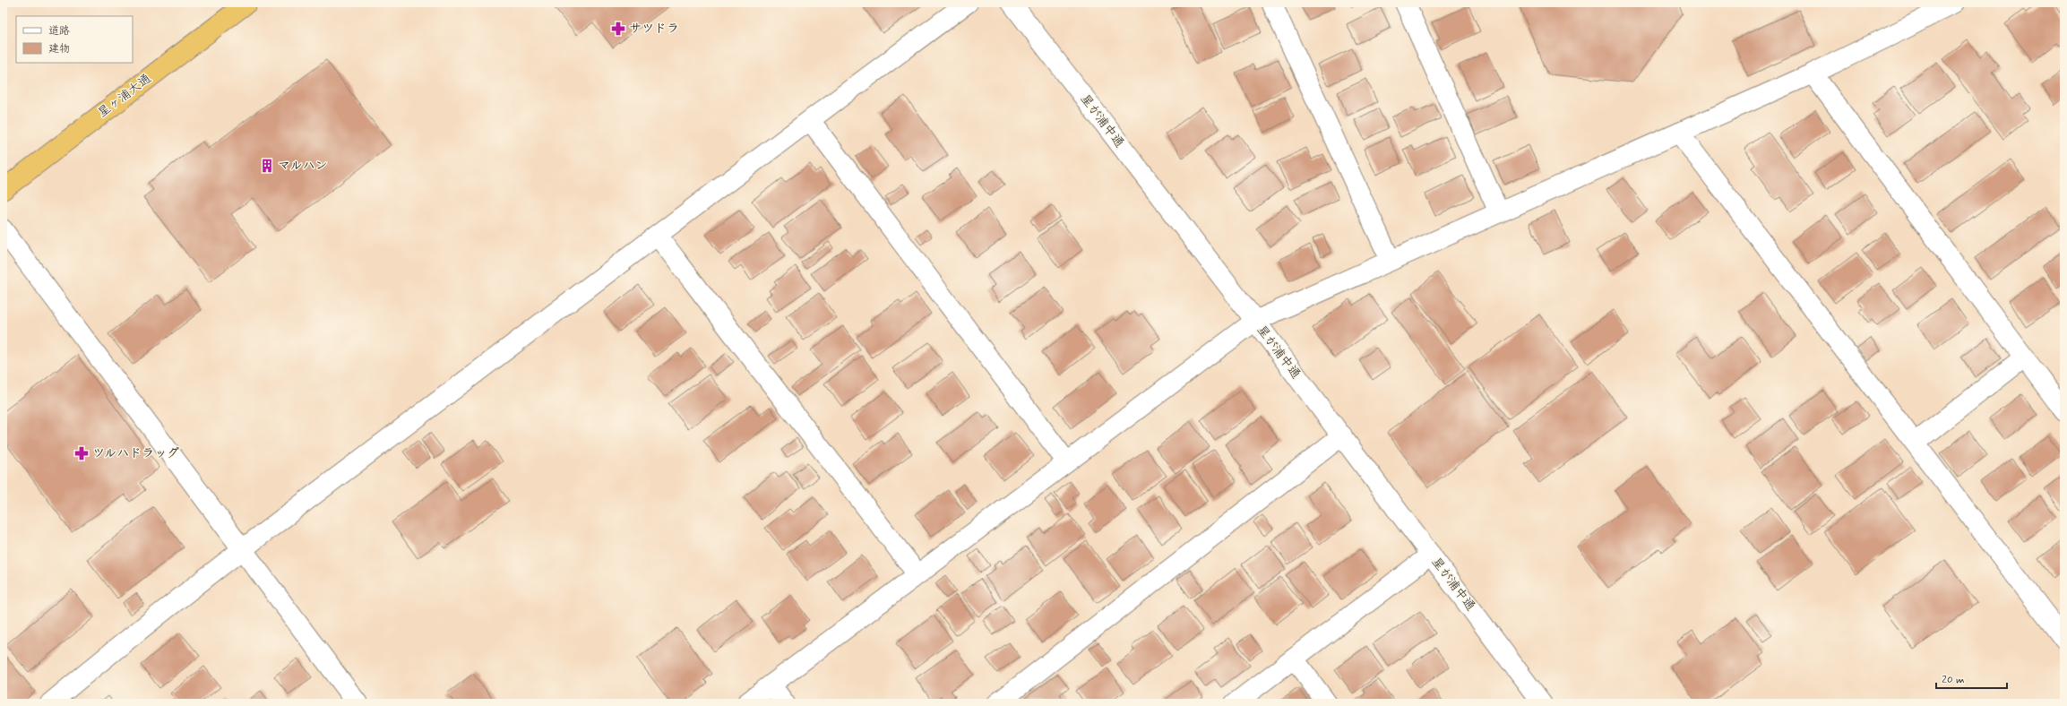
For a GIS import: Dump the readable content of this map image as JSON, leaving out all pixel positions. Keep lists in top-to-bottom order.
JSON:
{
  "streets": {
    "highway": ["星ヶ浦大通"],
    "street": ["星が浦中通"]
  },
  "places": {
    "pharmacy": ["サツドラ", "ツルハドラッグ"],
    "building": ["マルハン"]
  },
  "legend": ["道路", "建物"],
  "scale_bar": "20 m"
}
